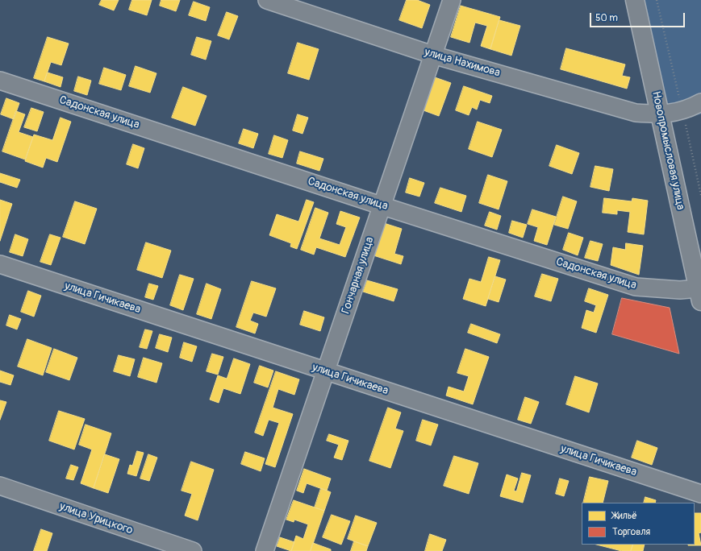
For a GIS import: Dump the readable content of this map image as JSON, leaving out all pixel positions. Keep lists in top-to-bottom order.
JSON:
{
  "streets": {
    "main road": ["Новопромысловая улица"],
    "street": [
      "улица Нахимова",
      "Садонская улица",
      "Гончарная улица",
      "улица Гичикаева",
      "улица Урицкого"
    ]
  },
  "crossings": [
    ["улица Нахимова", "Новопромысловая улица"],
    ["улица Нахимова", "Гончарная улица"],
    ["Садонская улица", "Новопромысловая улица"],
    ["Садонская улица", "Гончарная улица"],
    ["Гончарная улица", "улица Гичикаева"]
  ],
  "legend": ["Жильё", "Торговля"],
  "scale_bar": "50 m"
}
